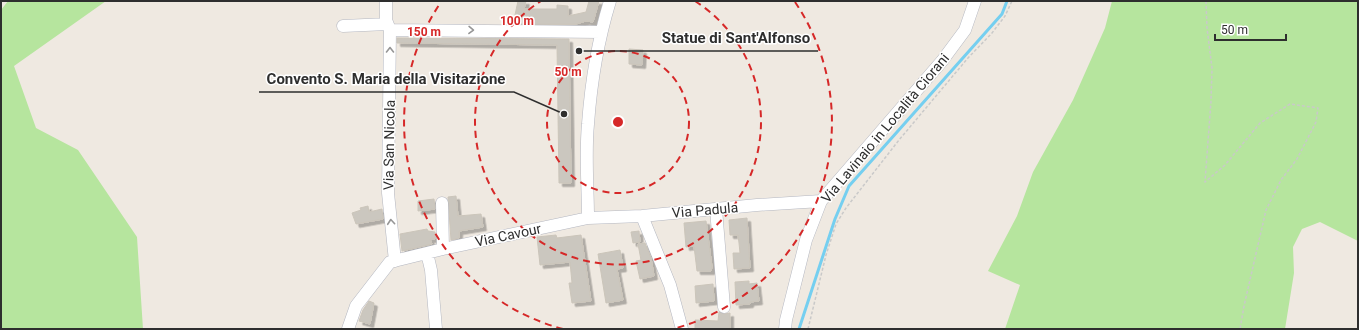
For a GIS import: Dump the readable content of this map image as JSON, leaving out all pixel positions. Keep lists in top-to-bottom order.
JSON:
{
  "streets": {
    "street": [
      "Via Lavinaio in Località Ciorani",
      "Via San Nicola",
      "Via Padula",
      "Via Cavour"
    ]
  },
  "crossings": [
    ["Via Lavinaio in Località Ciorani", "Via Padula"],
    ["Via San Nicola", "Via Cavour"],
    ["Via Padula", "Via Cavour"]
  ],
  "one_way": ["Via San Nicola"],
  "places": ["Statue di Sant'Alfonso", "Convento S. Maria della Visitazione"],
  "scale_bar": "50 m",
  "rings": ["100 m", "150 m", "50 m"]
}
